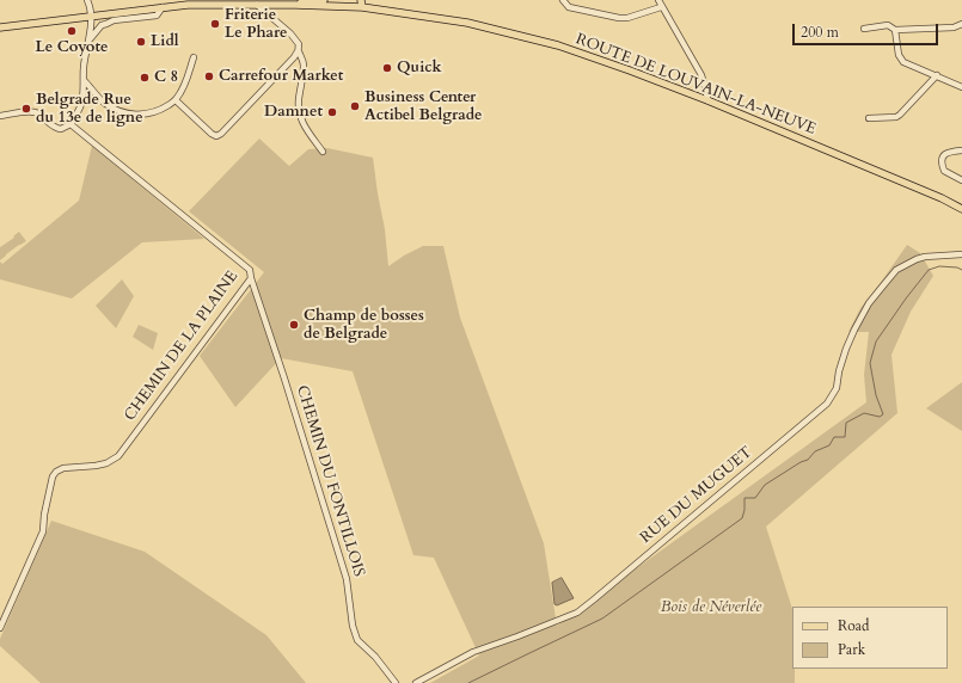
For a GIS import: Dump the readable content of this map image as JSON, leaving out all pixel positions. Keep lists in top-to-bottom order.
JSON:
{
  "streets": {
    "main road": ["ROUTE DE LOUVAIN-LA-NEUVE"],
    "street": ["CHEMIN DE LA PLAINE", "CHEMIN DU FONTILLOIS", "RUE DU MUGUET"]
  },
  "crossings": [
    ["CHEMIN DE LA PLAINE", "CHEMIN DU FONTILLOIS"]
  ],
  "parks": ["Bois de Néverlée"],
  "places": [
    "Friterie Le Phare",
    "Le Coyote",
    "Lidl",
    "Quick",
    "Carrefour Market",
    "C 8",
    "Business Center Actibel Belgrade",
    "Belgrade Rue du 13e de ligne",
    "Damnet",
    "Champ de bosses de Belgrade"
  ],
  "legend": ["Road", "Park"],
  "scale_bar": "200 m"
}
